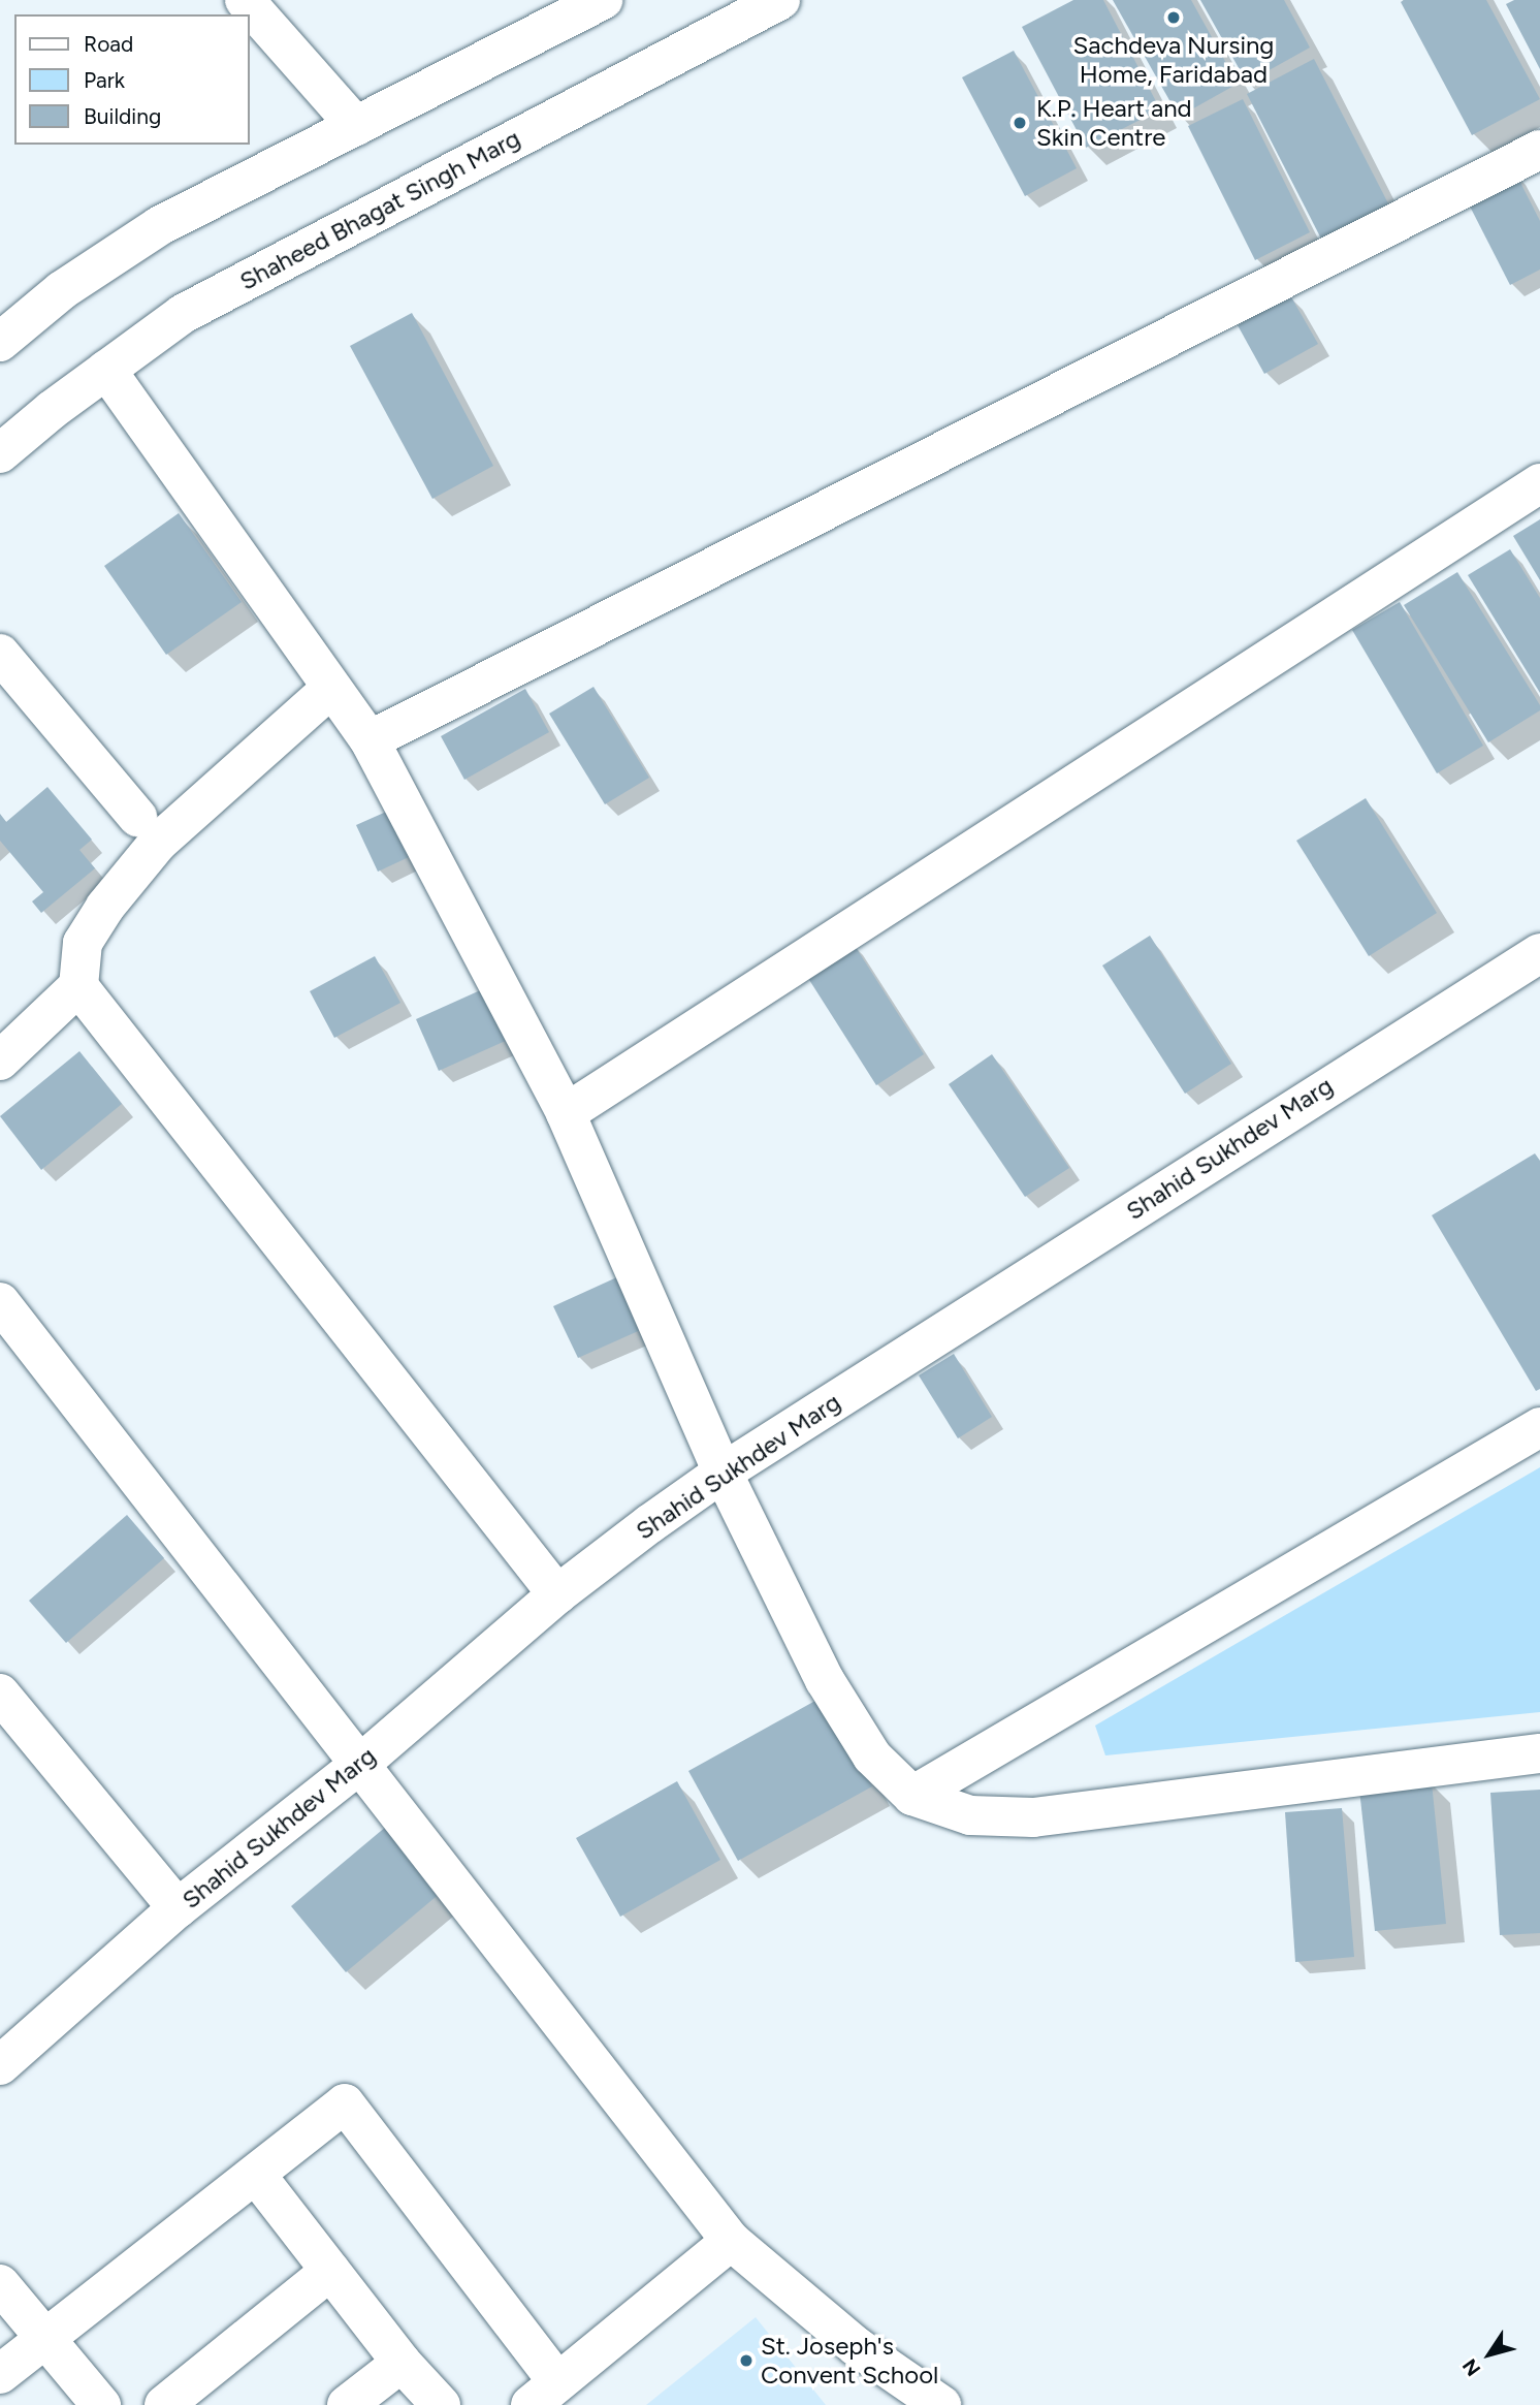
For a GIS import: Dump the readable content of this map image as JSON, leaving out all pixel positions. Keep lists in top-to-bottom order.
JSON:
{
  "streets": {
    "street": ["Shaheed Bhagat Singh Marg", "Shahid Sukhdev Marg"]
  },
  "places": ["Sachdeva Nursing Home, Faridabad", "K.P. Heart and Skin Centre", "St. Joseph's Convent School"],
  "legend": ["Road", "Park", "Building"],
  "north": "bottom left"
}
